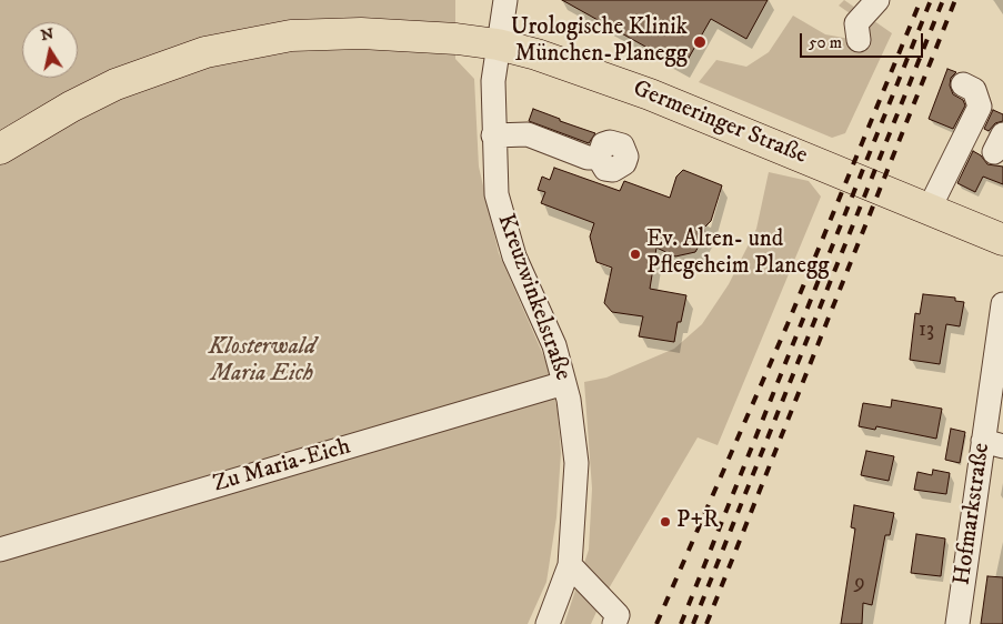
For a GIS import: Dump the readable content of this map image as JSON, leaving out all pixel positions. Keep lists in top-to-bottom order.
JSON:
{
  "streets": {
    "main road": ["Germeringer Straße"],
    "street": ["Kreuzwinkelstraße", "Zu Maria-Eich", "Hofmarkstraße"]
  },
  "crossings": [
    ["Germeringer Straße", "Kreuzwinkelstraße"],
    ["Kreuzwinkelstraße", "Zu Maria-Eich"]
  ],
  "parks": ["Klosterwald Maria Eich"],
  "places": ["Urologische Klinik München-Planegg", "Ev. Alten- und Pflegeheim Planegg", "P+R"],
  "house_numbers": ["13", "9"],
  "scale_bar": "50 m",
  "north": "top"
}
